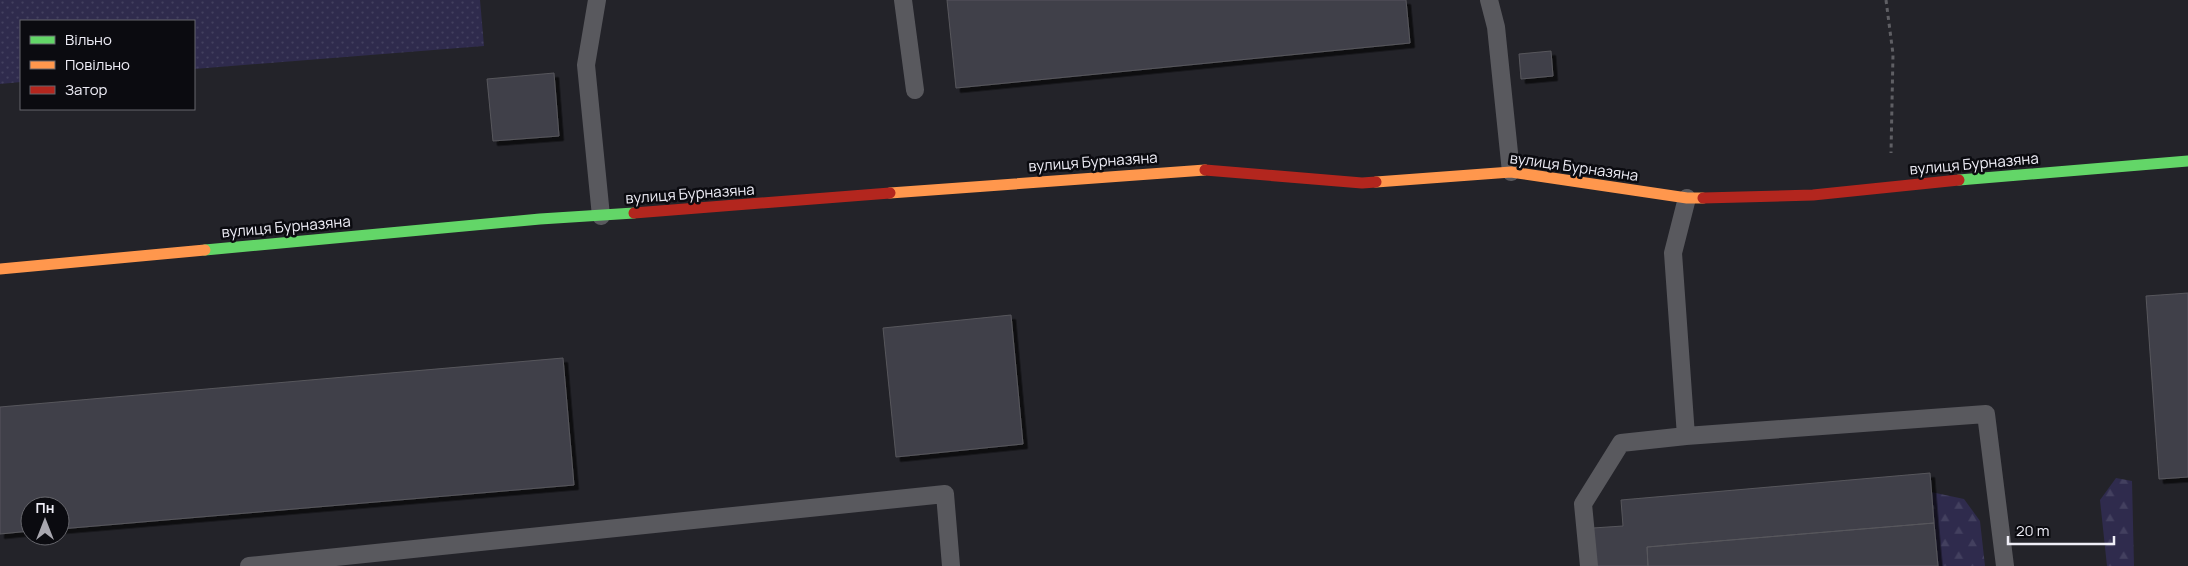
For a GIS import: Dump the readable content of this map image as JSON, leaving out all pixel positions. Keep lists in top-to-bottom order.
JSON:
{
  "streets": {
    "street": ["вулиця Бурназяна"]
  },
  "legend": ["Вільно", "Повільно", "Затор"],
  "scale_bar": "20 m",
  "north": "top"
}
